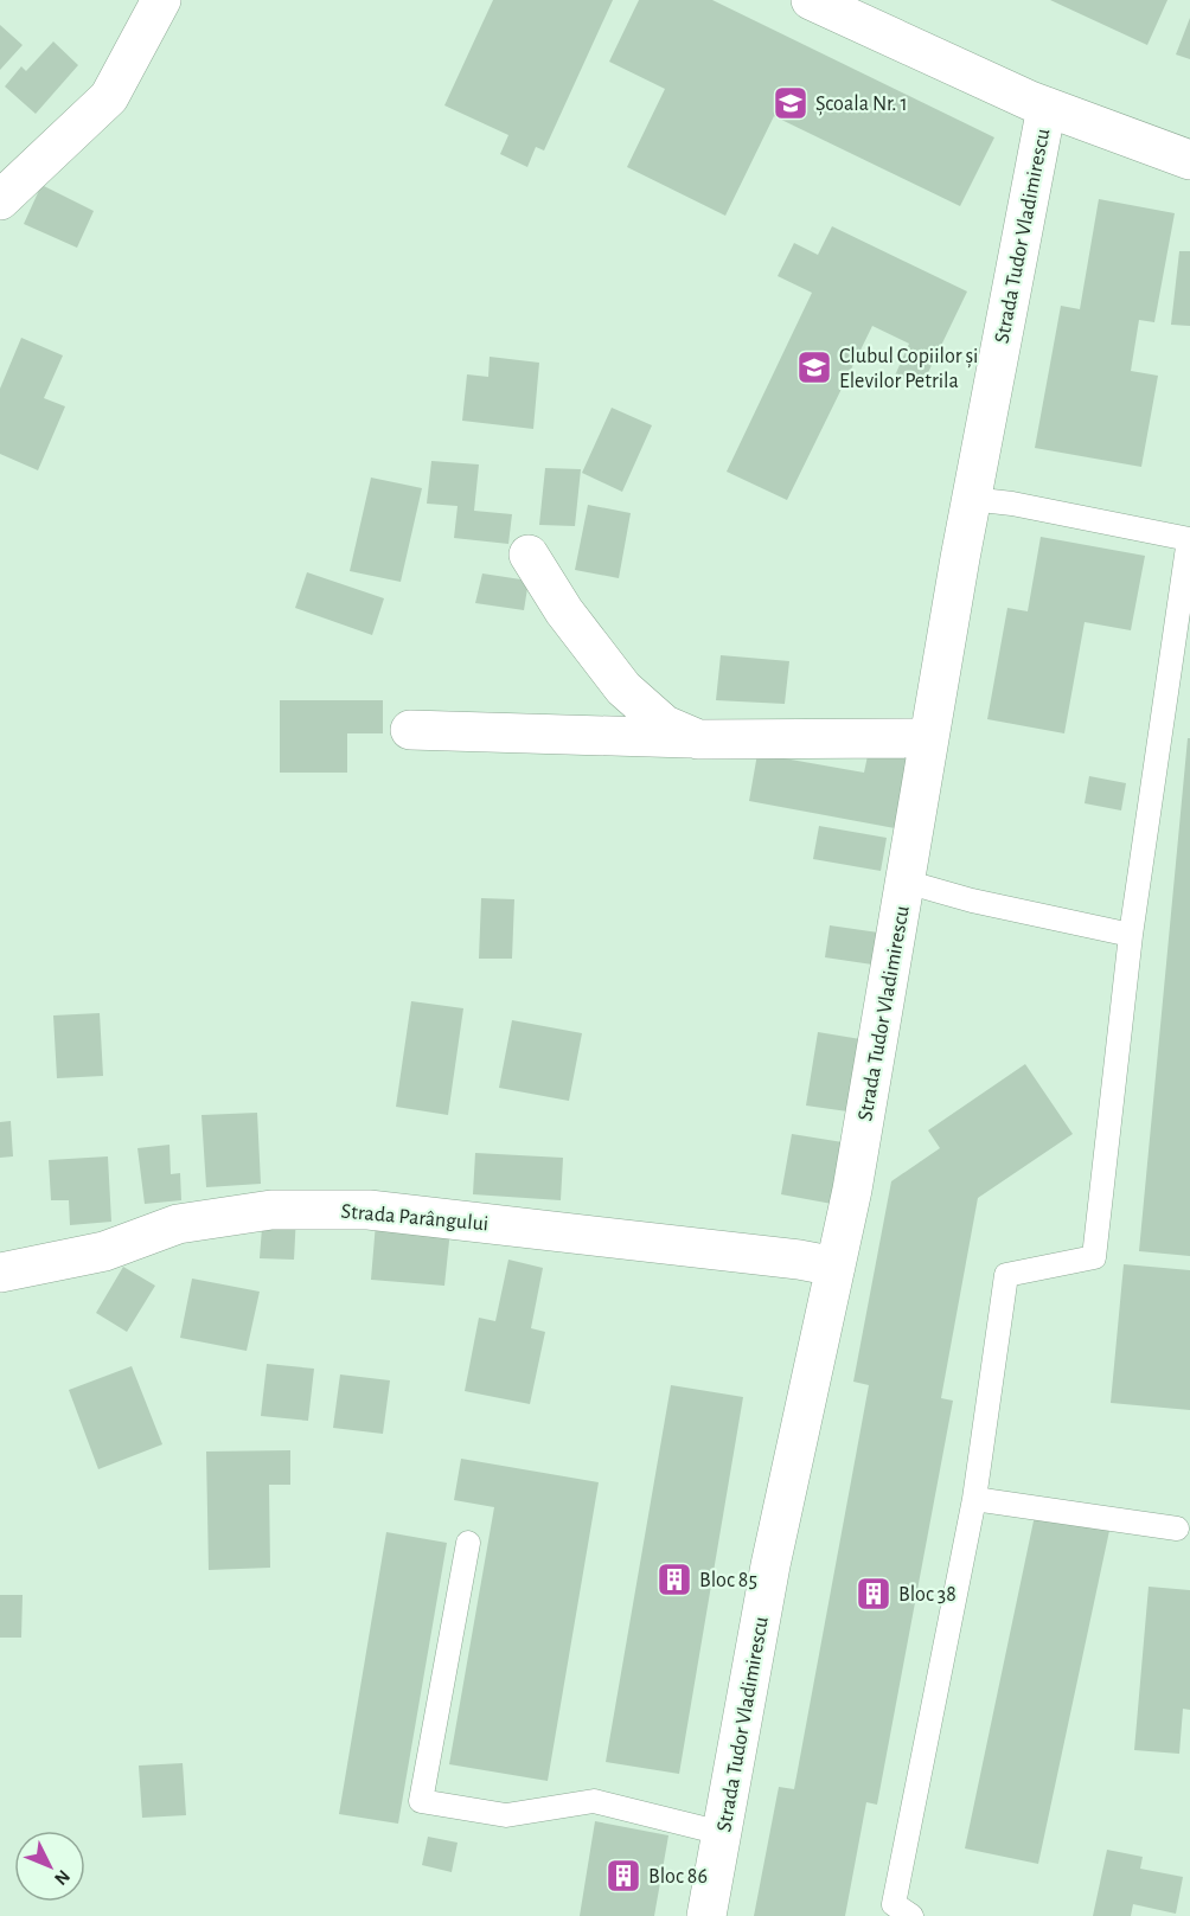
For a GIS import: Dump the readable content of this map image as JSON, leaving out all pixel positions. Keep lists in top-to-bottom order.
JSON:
{
  "streets": {
    "street": ["Strada Tudor Vladimirescu", "Strada Parângului"]
  },
  "crossings": [
    ["Strada Tudor Vladimirescu", "Strada Parângului"]
  ],
  "places": {
    "school or university": ["Școala Nr. 1", "Clubul Copiilor și Elevilor Petrila"],
    "building": ["Bloc 85", "Bloc 38", "Bloc 86"]
  },
  "north": "bottom right"
}
